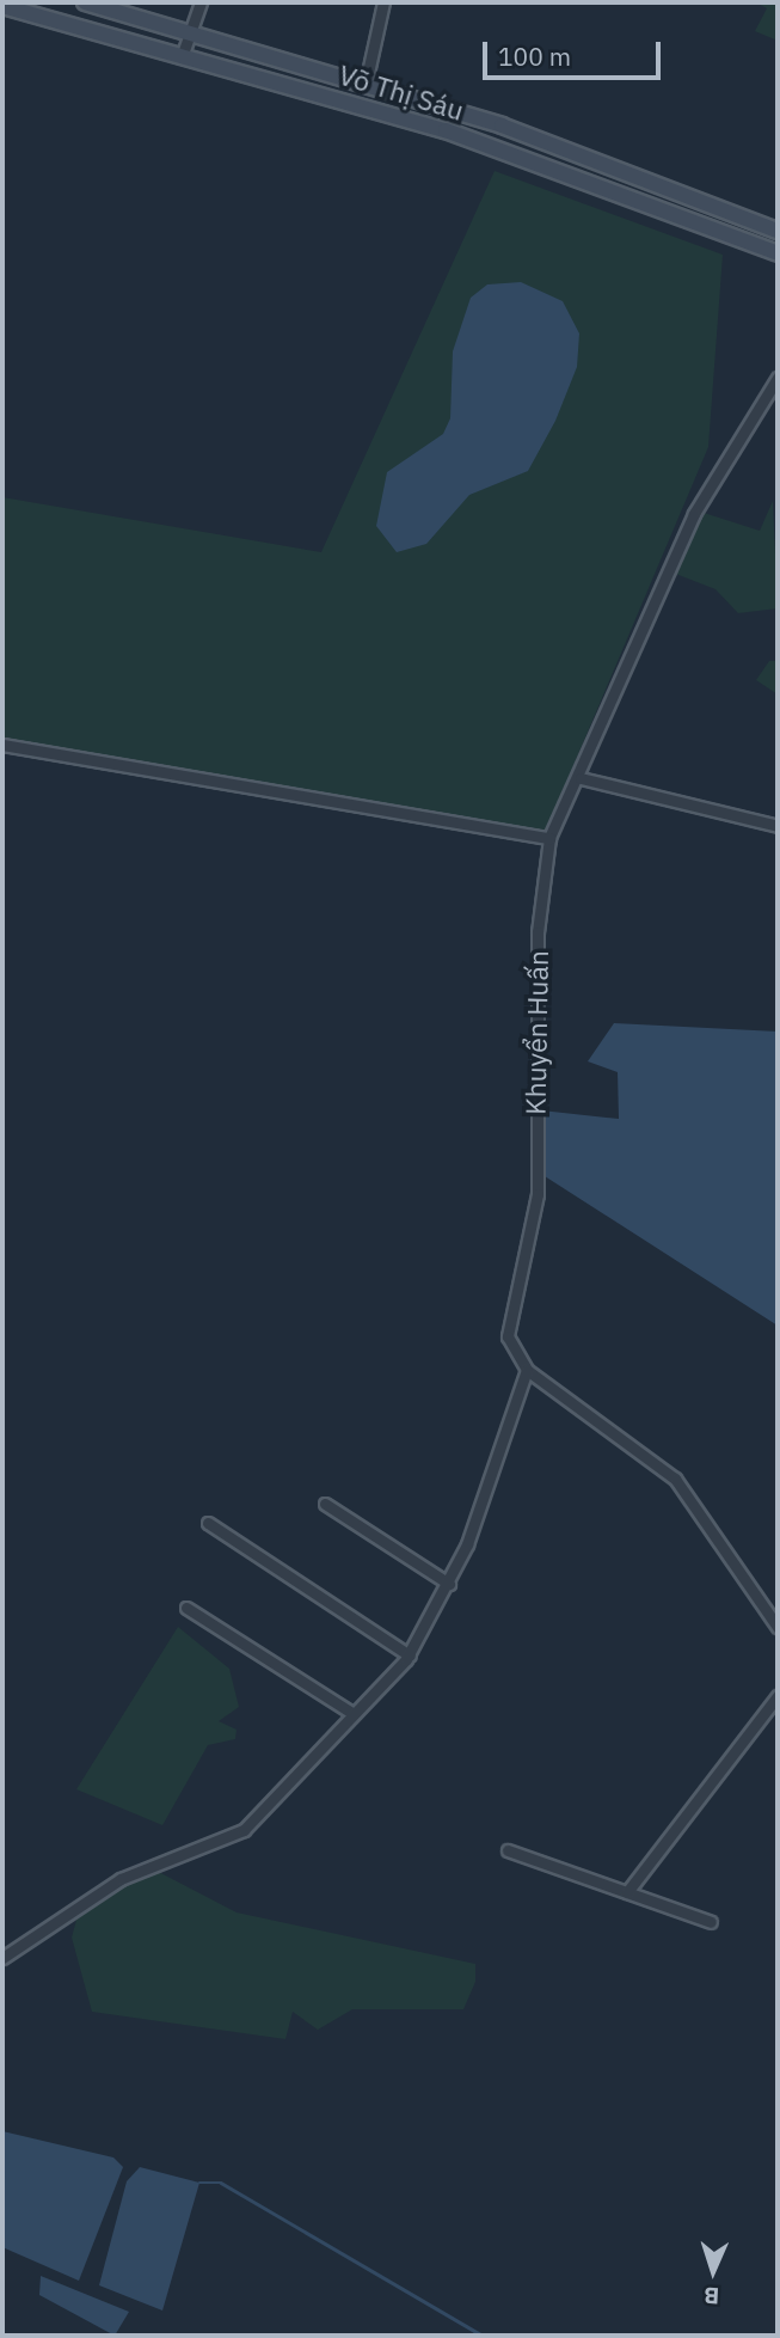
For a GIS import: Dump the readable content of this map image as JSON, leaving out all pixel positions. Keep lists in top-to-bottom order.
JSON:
{
  "streets": {
    "main road": ["Võ Thị Sáu"],
    "street": ["Khuyển Huấn"]
  },
  "scale_bar": "100 m",
  "north": "bottom"
}
